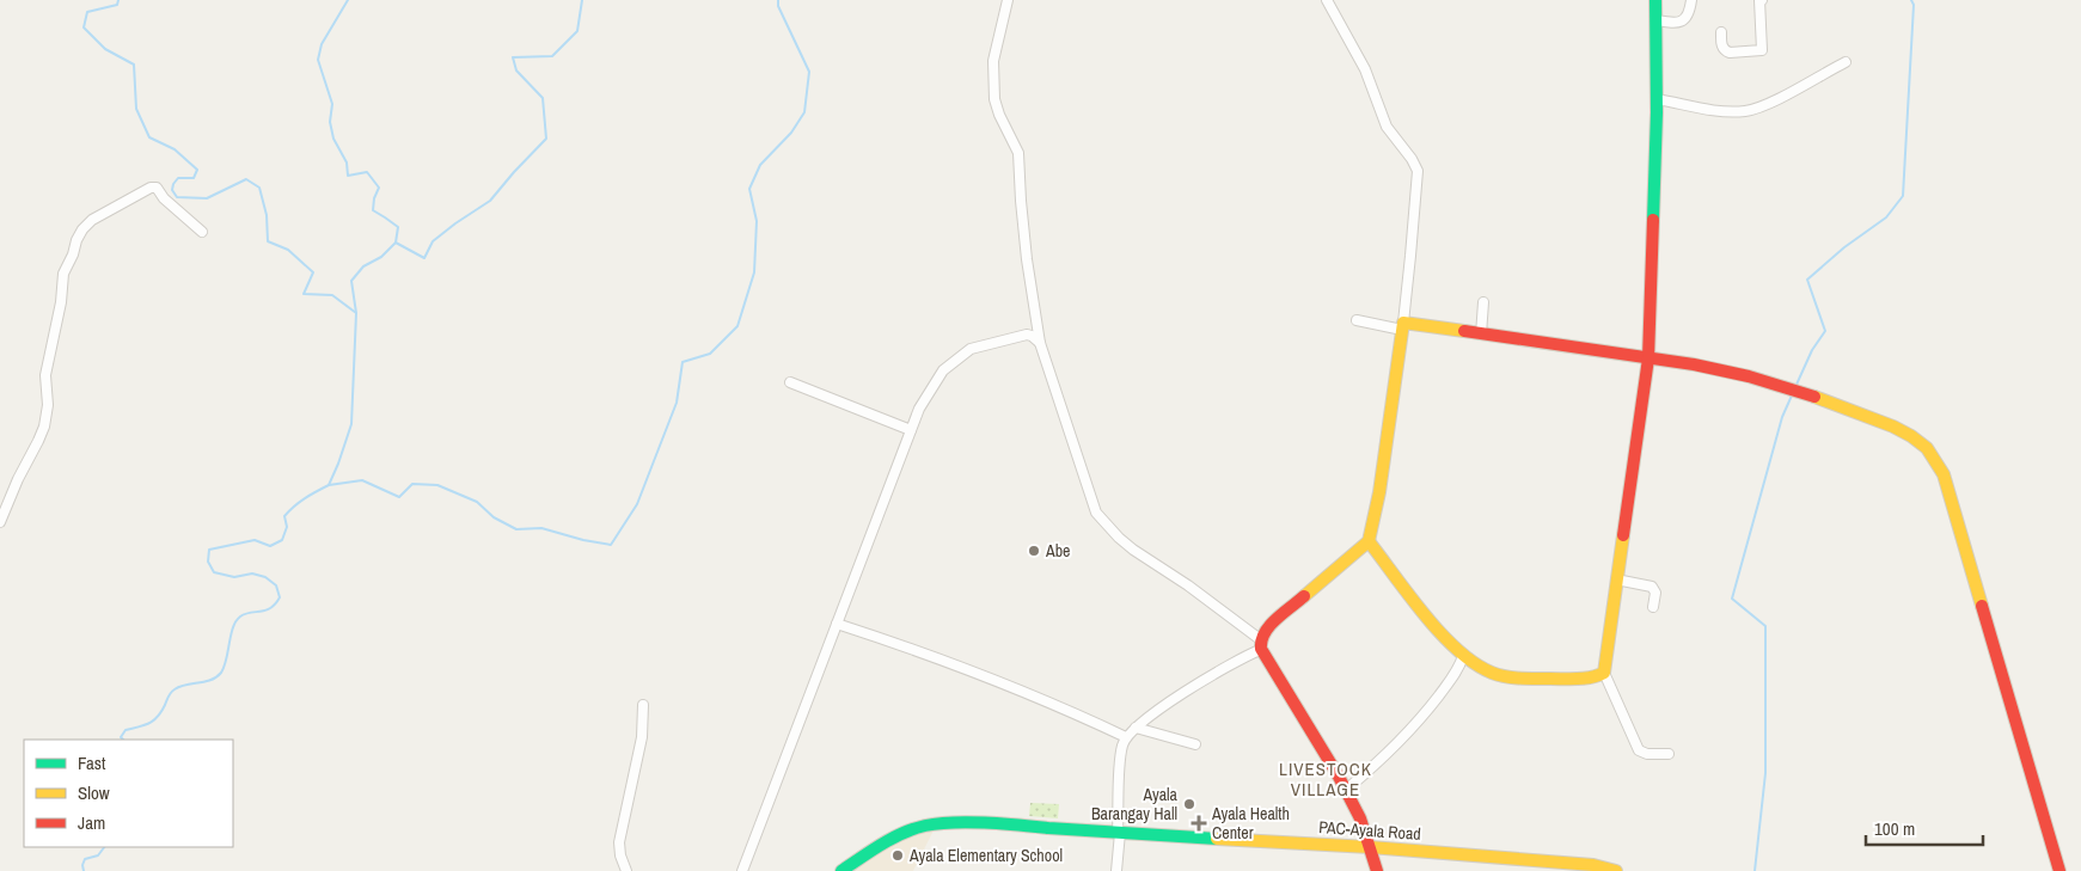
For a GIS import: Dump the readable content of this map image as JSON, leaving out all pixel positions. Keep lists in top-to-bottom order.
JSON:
{
  "streets": {
    "street": ["PAC-Ayala Road"]
  },
  "districts": ["LIVESTOCK VILLAGE"],
  "places": {
    "other": ["Abe", "Ayala Barangay Hall", "Ayala Elementary School"],
    "health": ["Ayala Health Center"]
  },
  "legend": ["Fast", "Slow", "Jam"],
  "scale_bar": "100 m"
}
